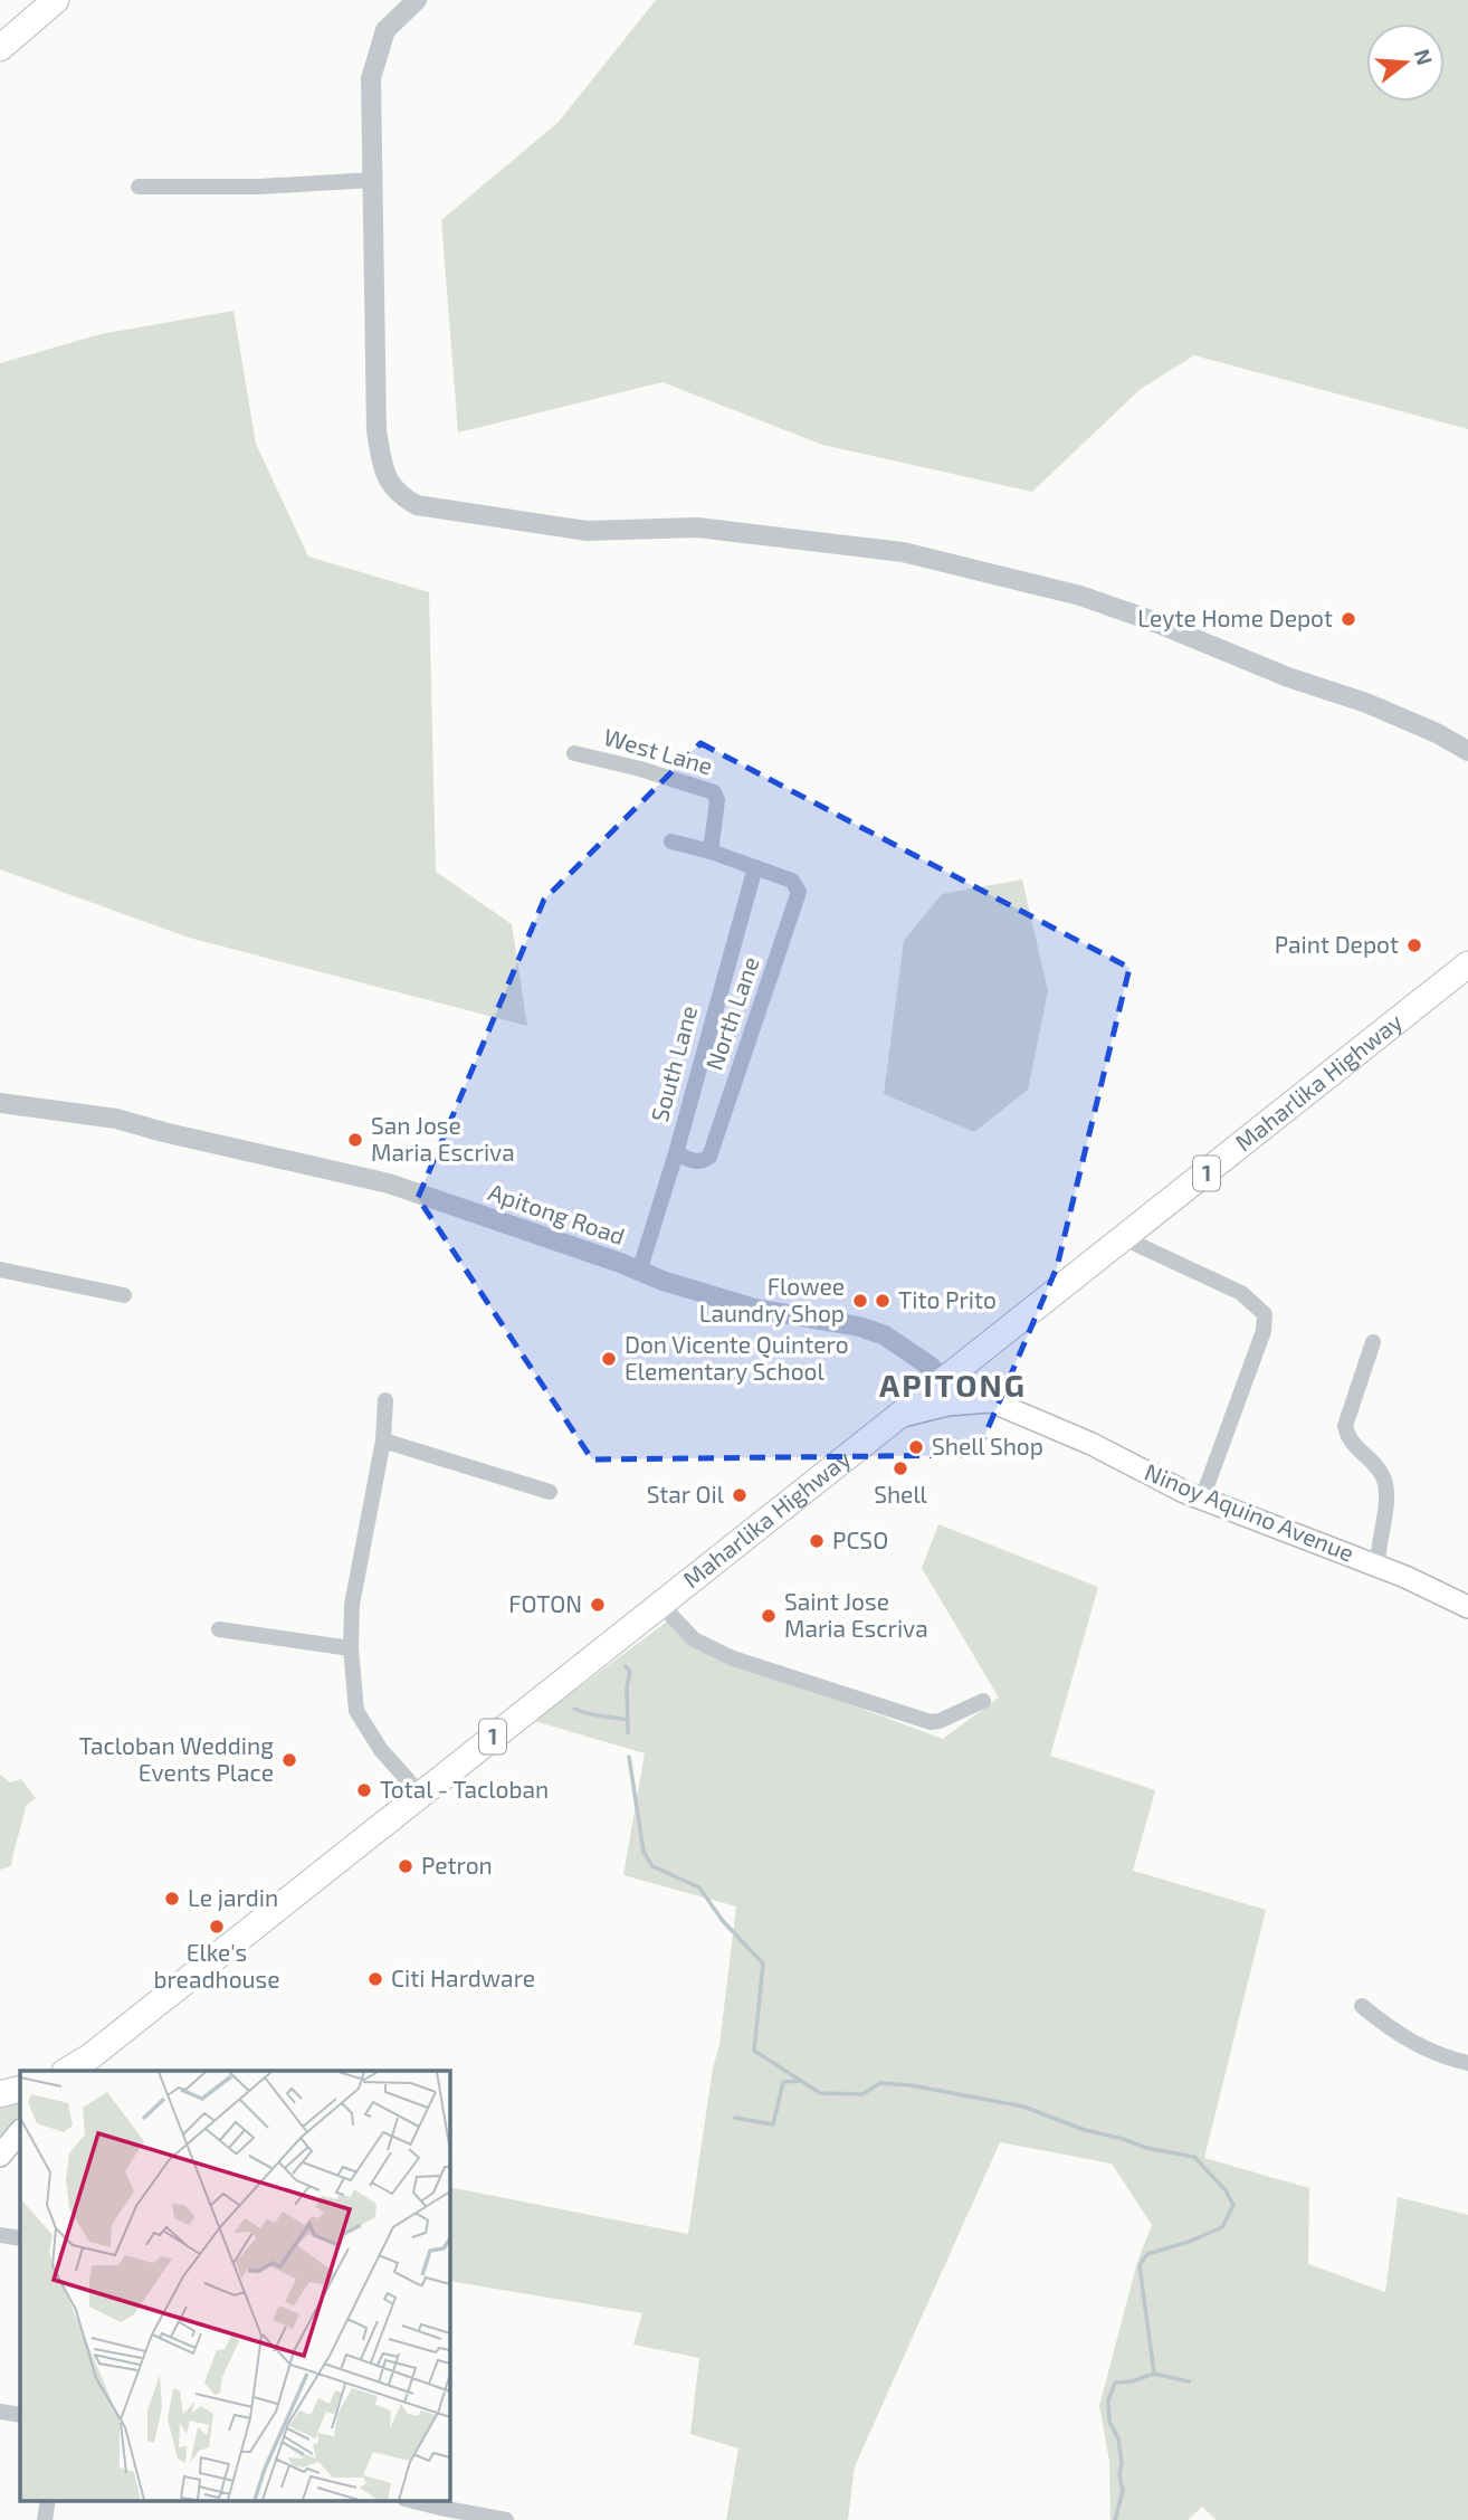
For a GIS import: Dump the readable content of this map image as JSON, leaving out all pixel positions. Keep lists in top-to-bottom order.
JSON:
{
  "streets": {
    "main road": ["Maharlika Highway", "1", "Ninoy Aquino Avenue"],
    "street": [
      "West Lane",
      "North Lane",
      "South Lane",
      "Apitong Road"
    ]
  },
  "crossings": [
    ["North Lane", "South Lane"],
    ["South Lane", "Apitong Road"],
    ["Maharlika Highway", "Apitong Road"],
    ["Maharlika Highway", "Ninoy Aquino Avenue"],
    ["Apitong Road", "Ninoy Aquino Avenue"]
  ],
  "districts": ["APITONG"],
  "places": [
    "Leyte Home Depot",
    "Paint Depot",
    "San Jose Maria Escriva",
    "Flowee Laundry Shop",
    "Tito Prito",
    "Don Vicente Quintero Elementary School",
    "Shell Shop",
    "Shell",
    "Star Oil",
    "PCSO",
    "FOTON",
    "Saint Jose Maria Escriva",
    "Tacloban Wedding Events Place",
    "Total - Tacloban",
    "Petron",
    "Le jardin",
    "Elke's breadhouse",
    "Citi Hardware"
  ],
  "north": "right"
}
